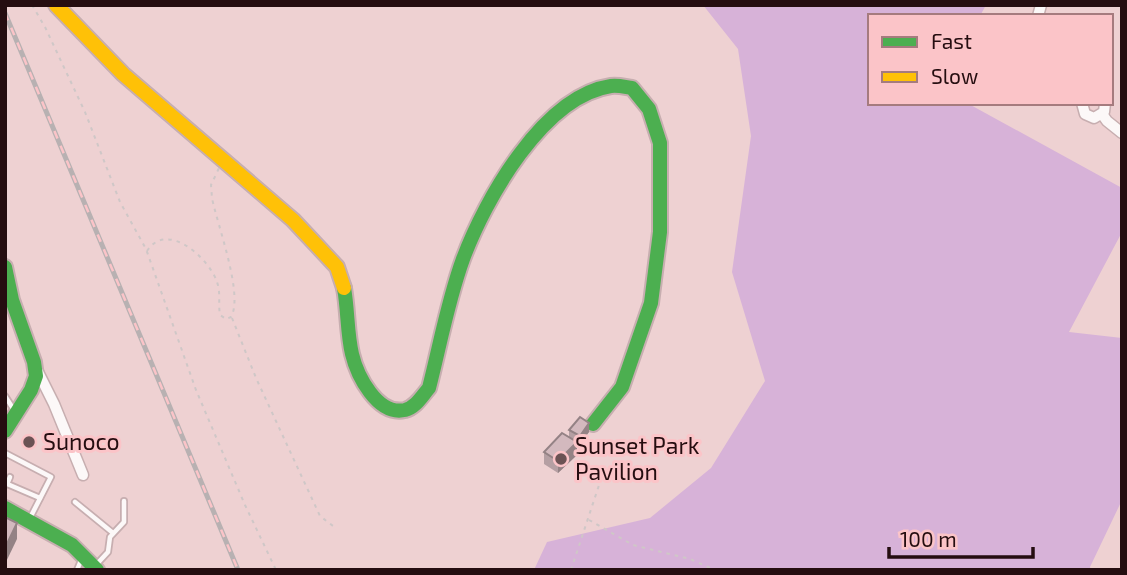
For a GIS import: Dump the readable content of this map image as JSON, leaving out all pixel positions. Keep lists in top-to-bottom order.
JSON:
{
  "places": ["Sunoco", "Sunset Park Pavilion"],
  "legend": ["Fast", "Slow"],
  "scale_bar": "100 m"
}
